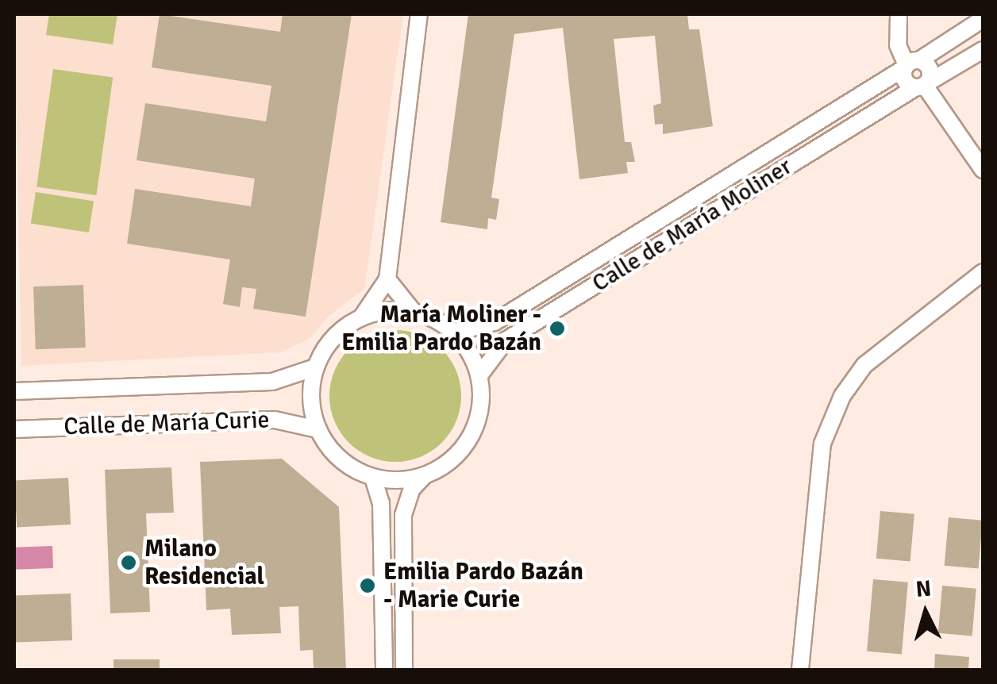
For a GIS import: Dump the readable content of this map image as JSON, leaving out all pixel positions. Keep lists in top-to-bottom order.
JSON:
{
  "streets": {
    "street": ["Calle de María Moliner", "Calle de María Curie"]
  },
  "crossings": [
    ["Calle de María Moliner", "Calle de María Curie"]
  ],
  "places": ["María Moliner - Emilia Pardo Bazán", "Milano Residencial", "Emilia Pardo Bazán - Marie Curie"],
  "north": "top"
}
